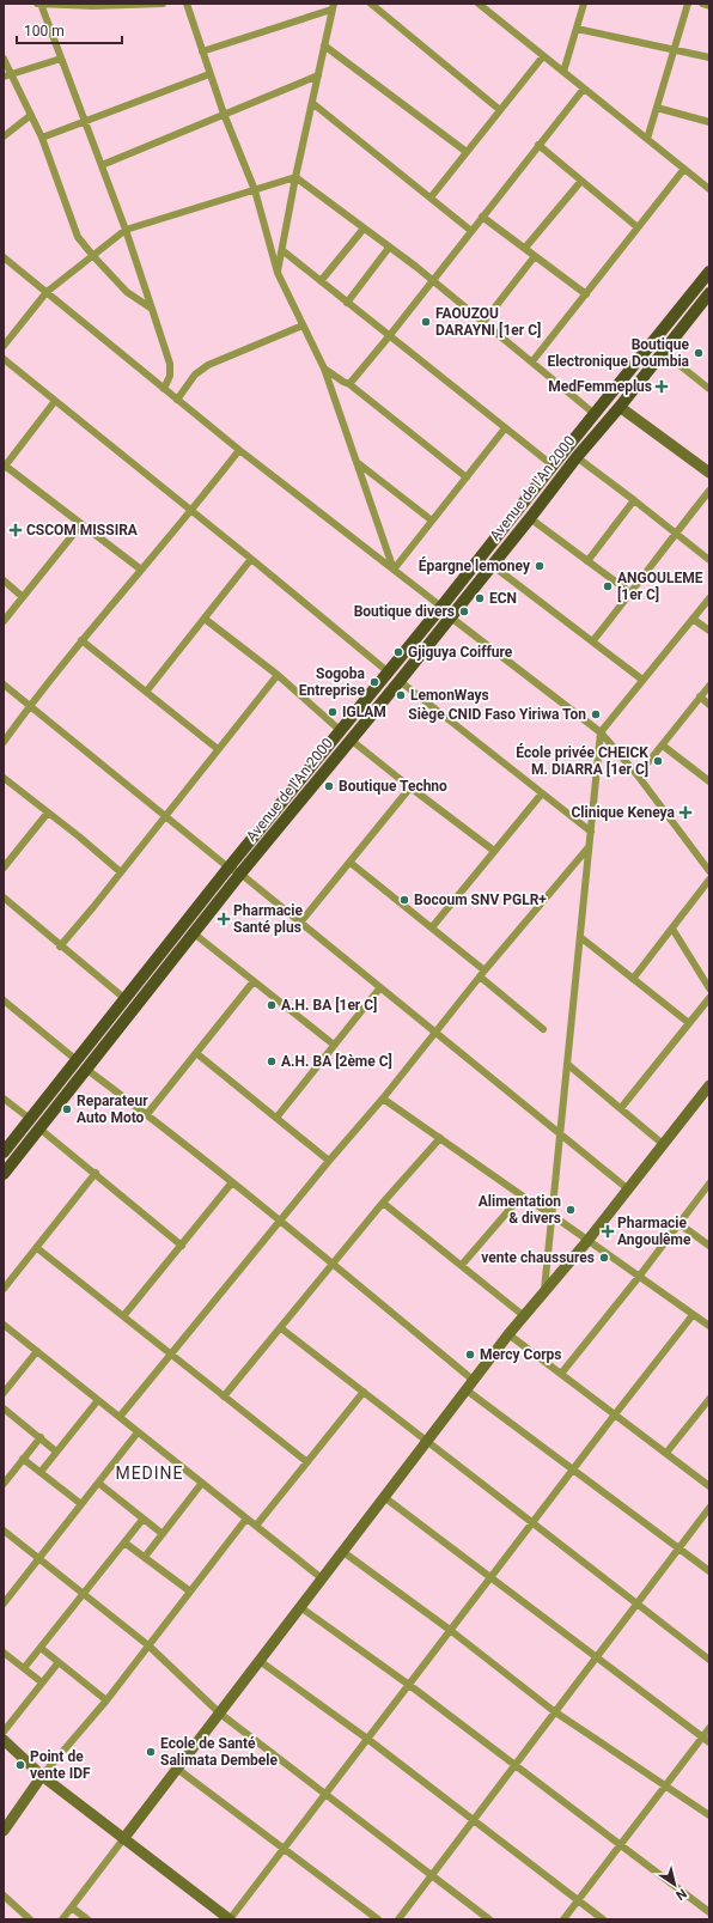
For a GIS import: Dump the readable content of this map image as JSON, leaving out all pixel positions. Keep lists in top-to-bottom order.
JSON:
{
  "streets": {
    "main road": ["Avenue de l'An 2000"]
  },
  "districts": ["MEDINE"],
  "places": {
    "other": [
      "FAOUZOU DARAYNI [1er C]",
      "Boutique Electronique Doumbia",
      "Épargne lemoney",
      "ANGOULEME [1er C]",
      "ECN",
      "Boutique divers",
      "Gjiguya Coiffure",
      "Sogoba Entreprise",
      "LemonWays",
      "IGLAM",
      "Siège CNID Faso Yiriwa Ton",
      "École privée CHEICK M. DIARRA [1er C]",
      "Boutique Techno",
      "Bocoum SNV PGLR+",
      "A.H. BA [1er C]",
      "A.H. BA [2ème C]",
      "Reparateur Auto Moto",
      "Alimentation & divers",
      "vente chaussures",
      "Mercy Corps",
      "Ecole de Santé Salimata Dembele",
      "Point de vente IDF"
    ],
    "health": [
      "MedFemmeplus",
      "CSCOM MISSIRA",
      "Clinique Keneya",
      "Pharmacie Santé plus",
      "Pharmacie Angoulême"
    ]
  },
  "scale_bar": "100 m",
  "north": "bottom right"
}
